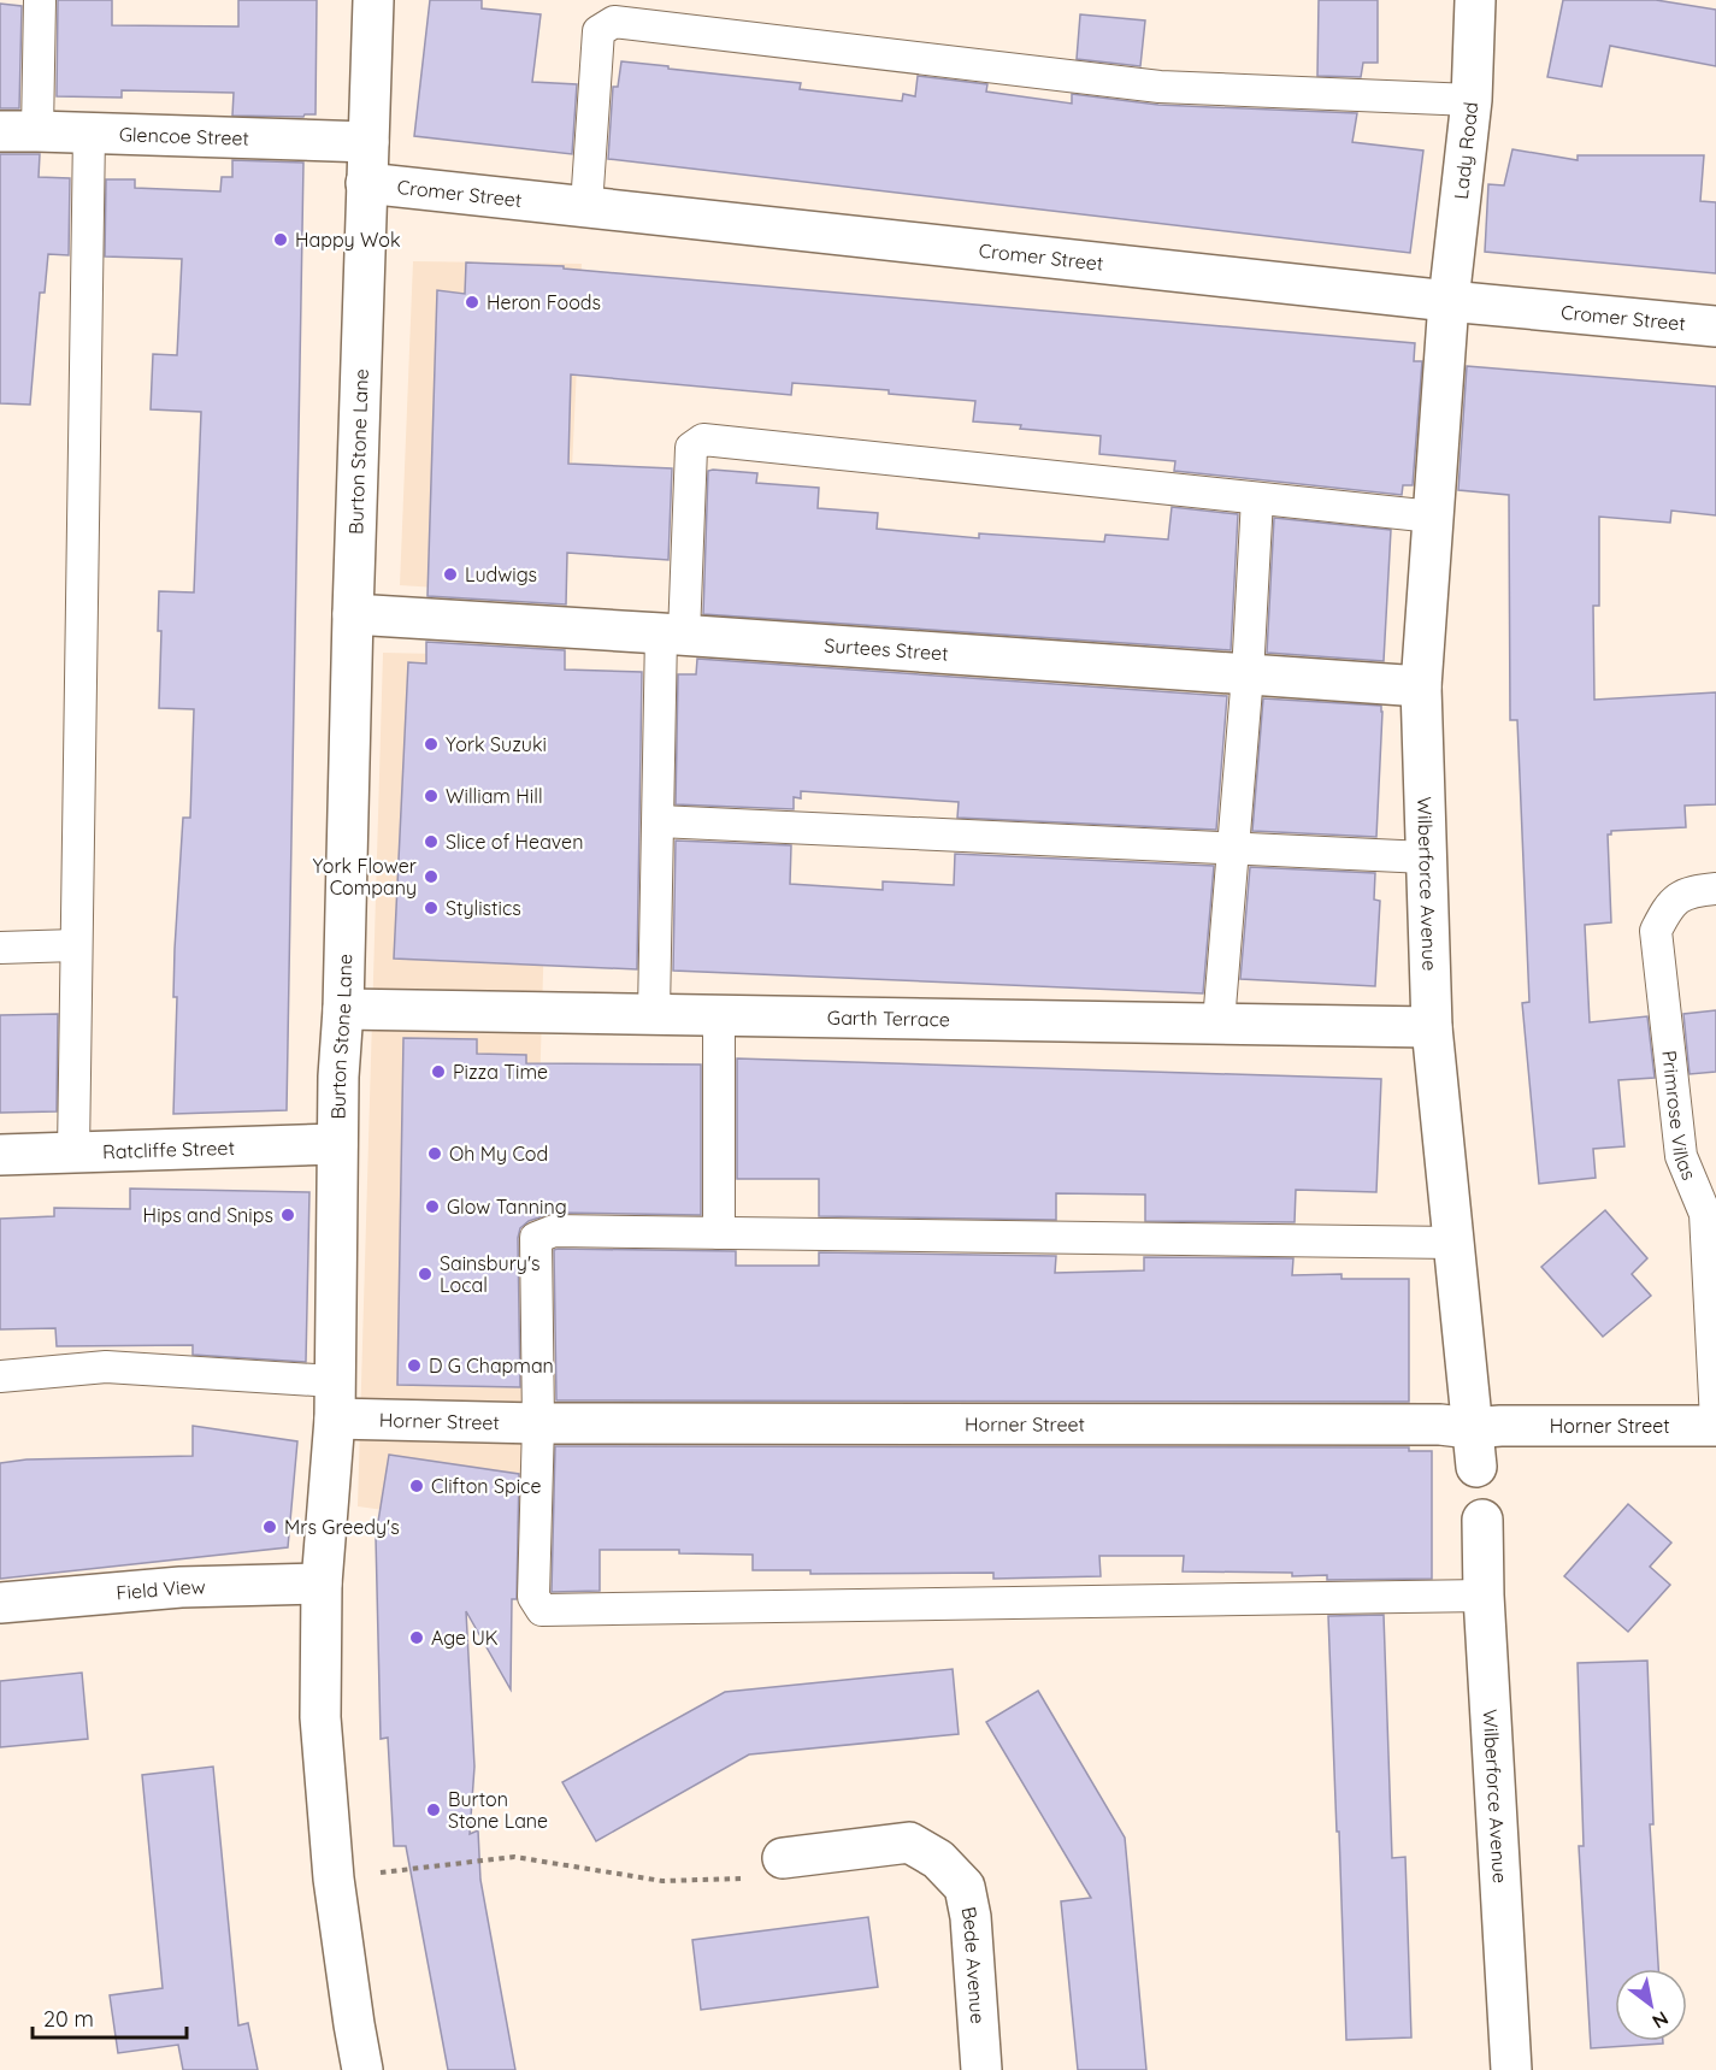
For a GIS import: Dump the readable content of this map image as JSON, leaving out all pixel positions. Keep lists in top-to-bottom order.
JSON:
{
  "streets": {
    "street": [
      "Glencoe Street",
      "Lady Road",
      "Cromer Street",
      "Burton Stone Lane",
      "Surtees Street",
      "Wilberforce Avenue",
      "Garth Terrace",
      "Ratcliffe Street",
      "Horner Street",
      "Field View",
      "Bede Avenue"
    ],
    "lane": ["Primrose Villas"]
  },
  "crossings": [
    ["Glencoe Street", "Burton Stone Lane"],
    ["Lady Road", "Cromer Street"],
    ["Lady Road", "Wilberforce Avenue"],
    ["Cromer Street", "Burton Stone Lane"],
    ["Cromer Street", "Wilberforce Avenue"],
    ["Burton Stone Lane", "Surtees Street"],
    ["Burton Stone Lane", "Garth Terrace"],
    ["Burton Stone Lane", "Ratcliffe Street"],
    ["Burton Stone Lane", "Horner Street"],
    ["Burton Stone Lane", "Field View"],
    ["Surtees Street", "Wilberforce Avenue"],
    ["Wilberforce Avenue", "Garth Terrace"],
    ["Wilberforce Avenue", "Horner Street"],
    ["Primrose Villas", "Horner Street"]
  ],
  "places": [
    "Happy Wok",
    "Heron Foods",
    "Ludwigs",
    "York Suzuki",
    "William Hill",
    "Slice of Heaven",
    "York Flower Company",
    "Stylistics",
    "Pizza Time",
    "Oh My Cod",
    "Glow Tanning",
    "Hips and Snips",
    "Sainsbury's Local",
    "D G Chapman",
    "Clifton Spice",
    "Mrs Greedy's",
    "Age UK",
    "Burton Stone Lane"
  ],
  "scale_bar": "20 m",
  "north": "bottom right"
}
